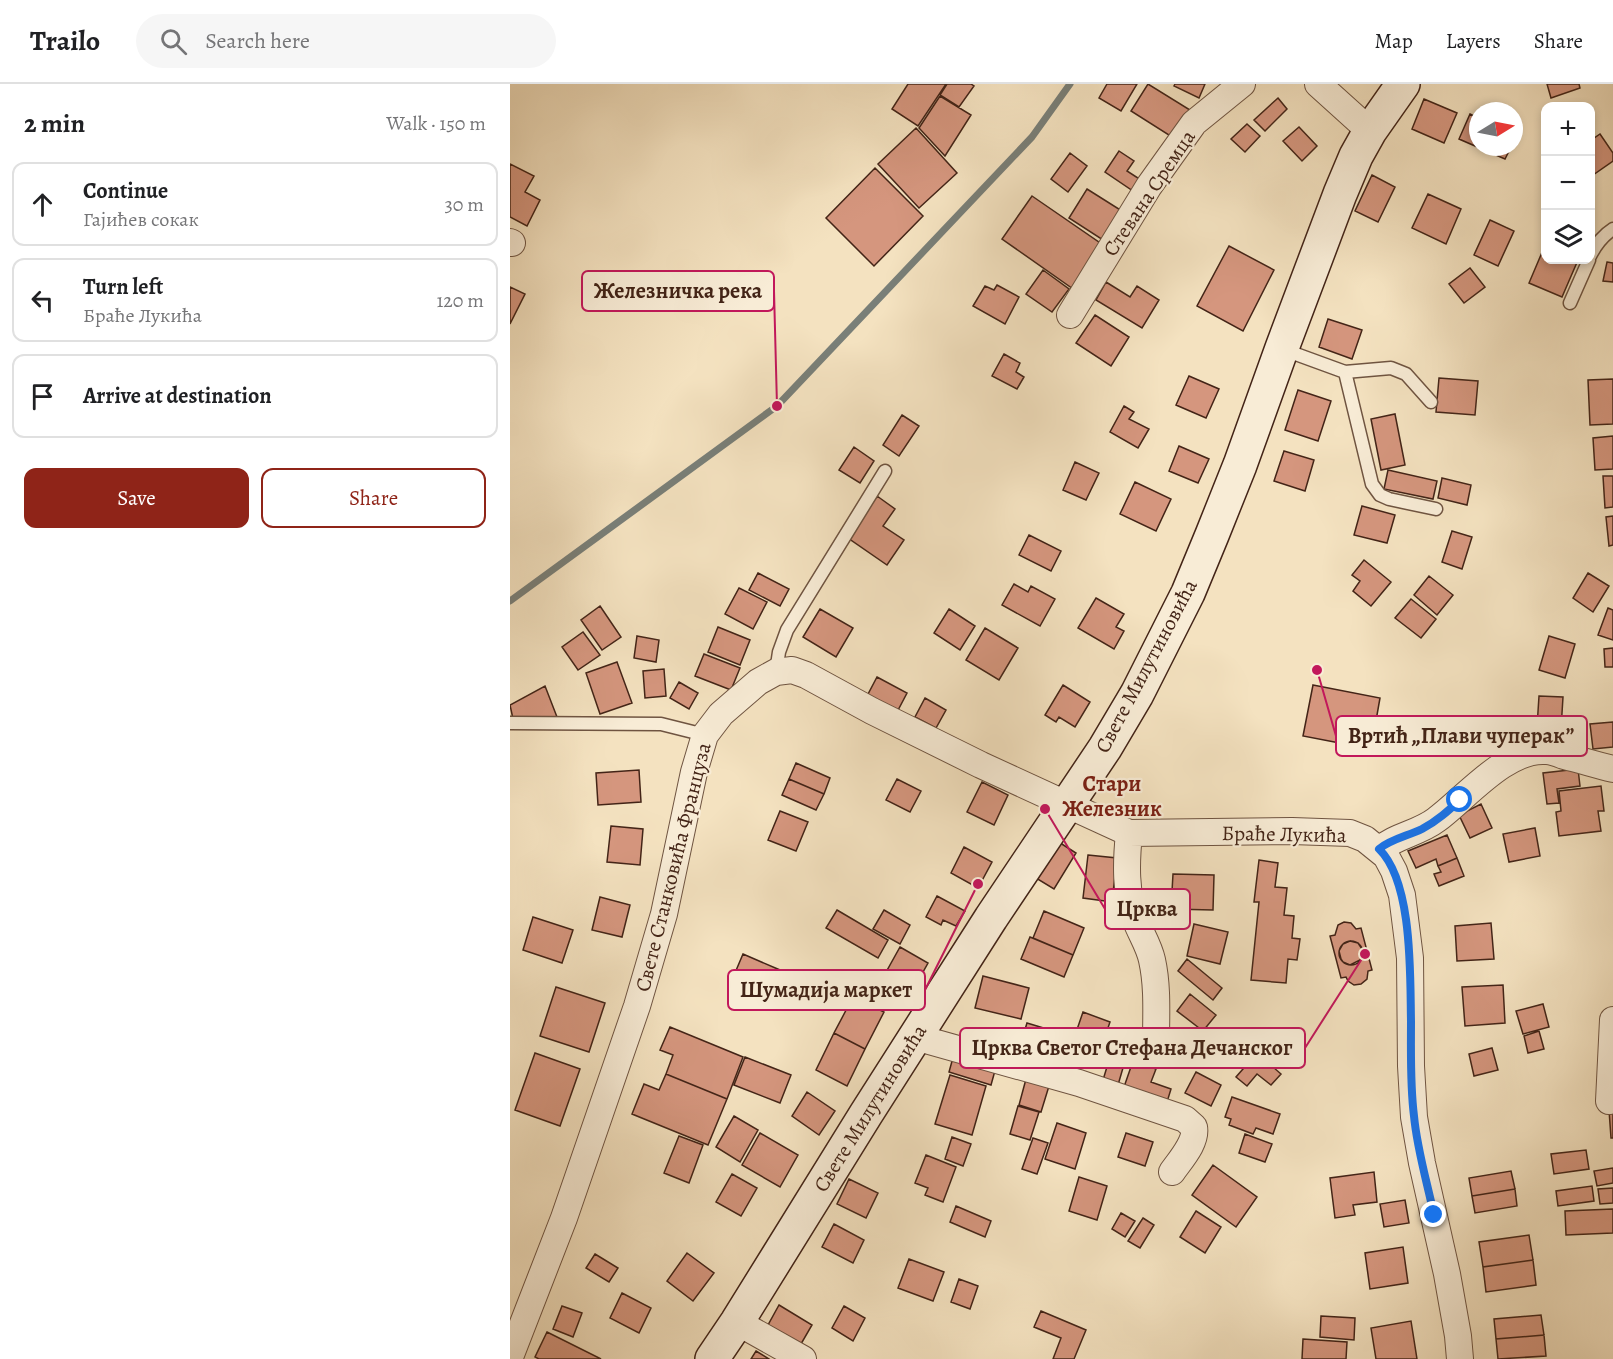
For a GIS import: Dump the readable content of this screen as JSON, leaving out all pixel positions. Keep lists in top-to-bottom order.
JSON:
{
  "streets": {
    "street": [
      "Стевана Сремца",
      "Свете Милутиновића",
      "Браће Лукића",
      "Свете Станковића Француза"
    ]
  },
  "crossings": [
    ["Свете Милутиновића", "Браће Лукића"]
  ],
  "districts": ["Стари Железник"],
  "places": [
    "Железничка река",
    "Вртић „Плави чуперак”",
    "Црква",
    "Шумадија маркет",
    "Црква Светог Стефана Дечанског"
  ],
  "north": "right",
  "page": {
    "header": "Trailo",
    "search": "Search here",
    "nav": ["Map", "Layers", "Share"],
    "heading": ["2 min", "Walk · 150 m"],
    "map_buttons": ["+", "−"],
    "list": [
      ["Continue", "Гајићев сокак", "30 m"],
      ["Turn left", "Браће Лукића", "120 m"],
      "Arrive at destination"
    ],
    "buttons": ["Save", "Share"]
  }
}
